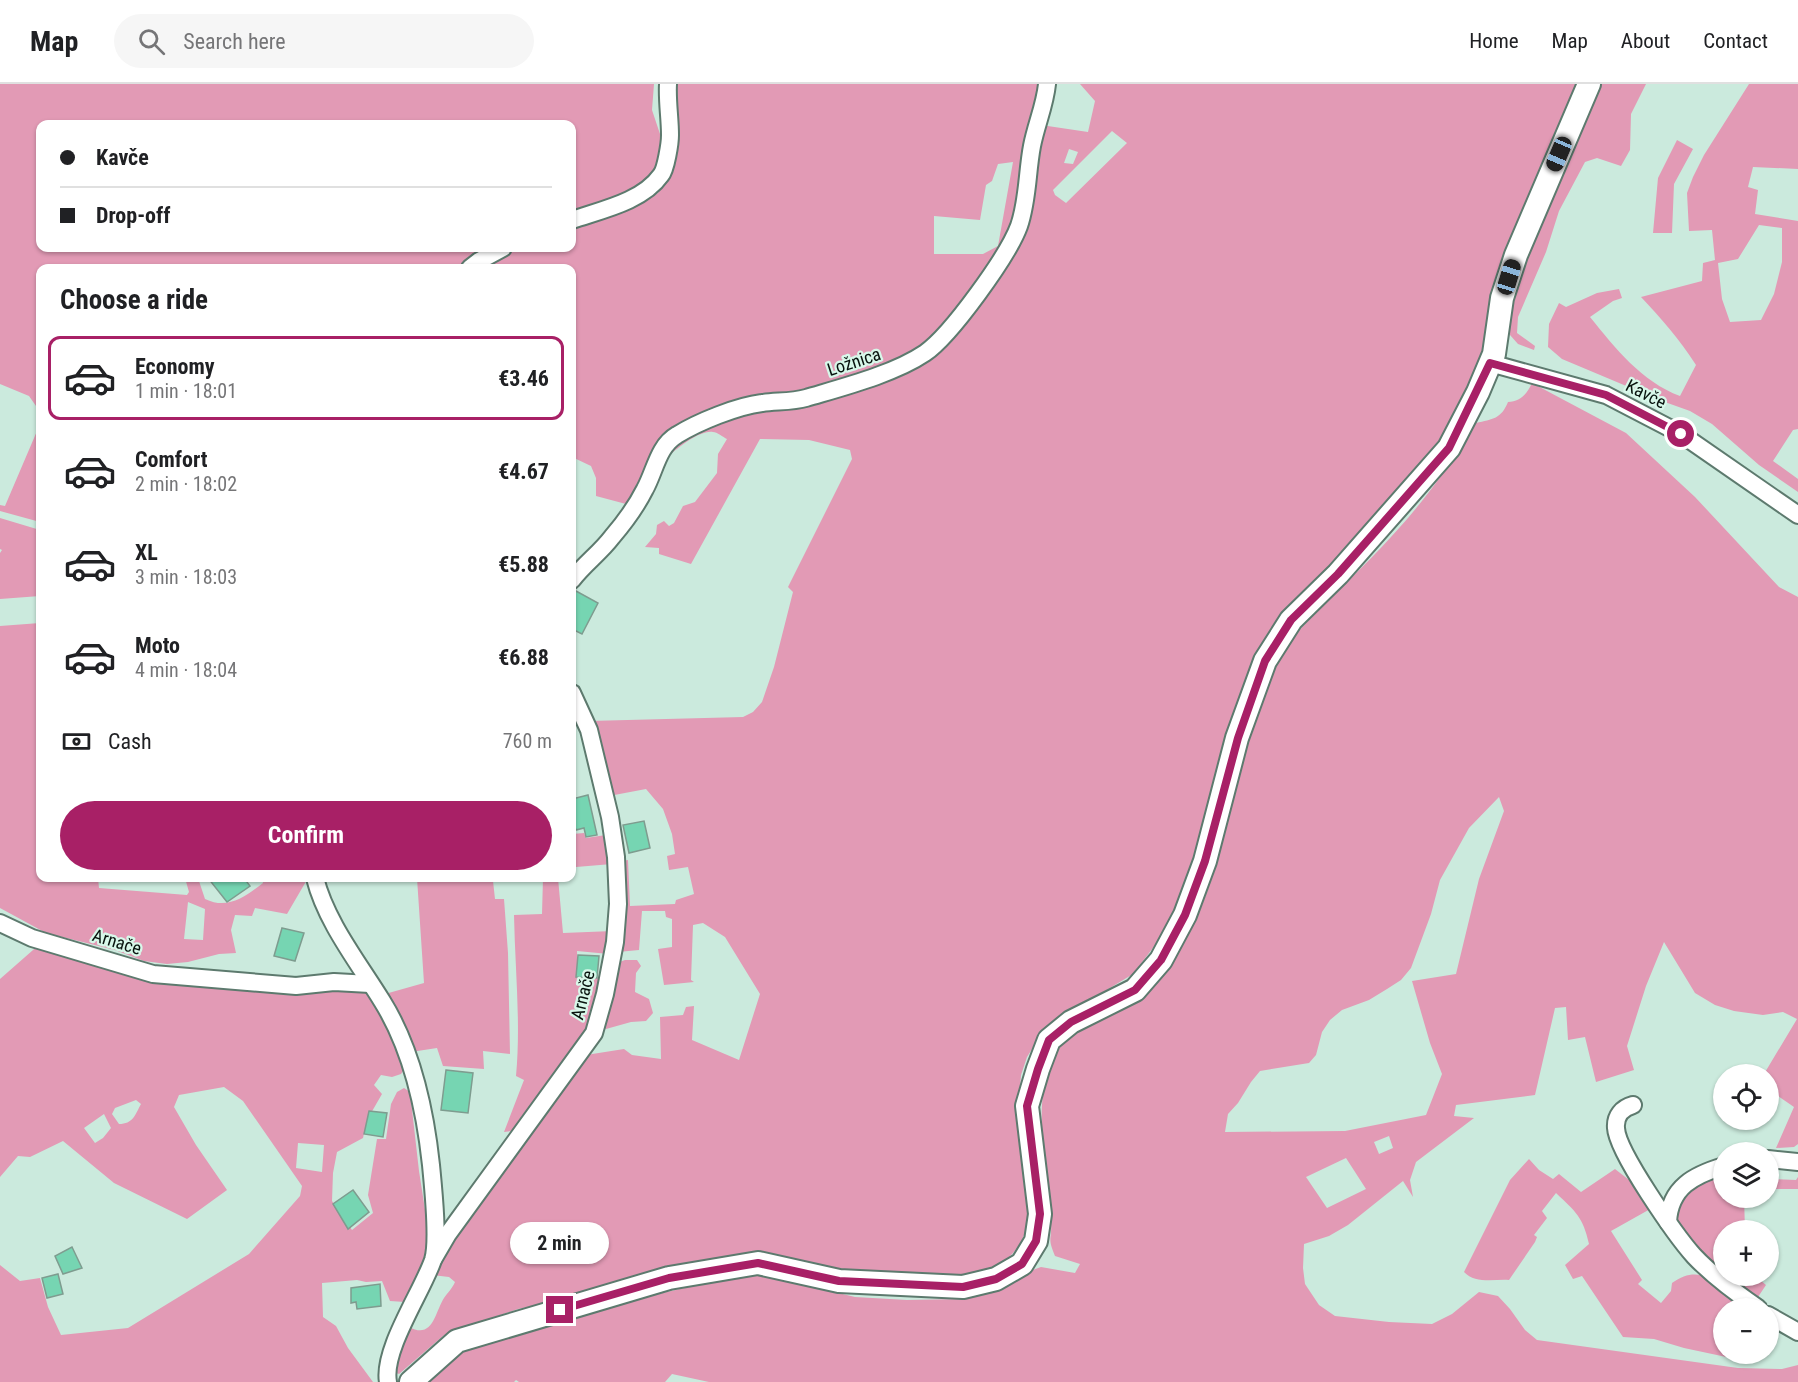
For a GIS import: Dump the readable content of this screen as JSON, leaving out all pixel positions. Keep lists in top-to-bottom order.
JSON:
{
  "streets": {
    "street": ["Ložnica", "Kavče", "Arnače"]
  },
  "page": {
    "header": "Map",
    "search": "Search here",
    "nav": [
      "Home",
      "Map",
      "About",
      "Contact"
    ],
    "banner": ["Kavče", "Drop-off"],
    "heading": "Choose a ride",
    "list": [
      {
        "name": "Economy",
        "note": "1 min · 18:01",
        "value": "€3.46"
      },
      {
        "name": "Comfort",
        "note": "2 min · 18:02",
        "value": "€4.67"
      },
      {
        "name": "XL",
        "note": "3 min · 18:03",
        "value": "€5.88"
      },
      {
        "name": "Moto",
        "note": "4 min · 18:04",
        "value": "€6.88"
      }
    ],
    "pay": ["Cash", "760 m"],
    "buttons": "Confirm",
    "map_buttons": ["+", "−"],
    "bubble": "2 min"
  }
}
